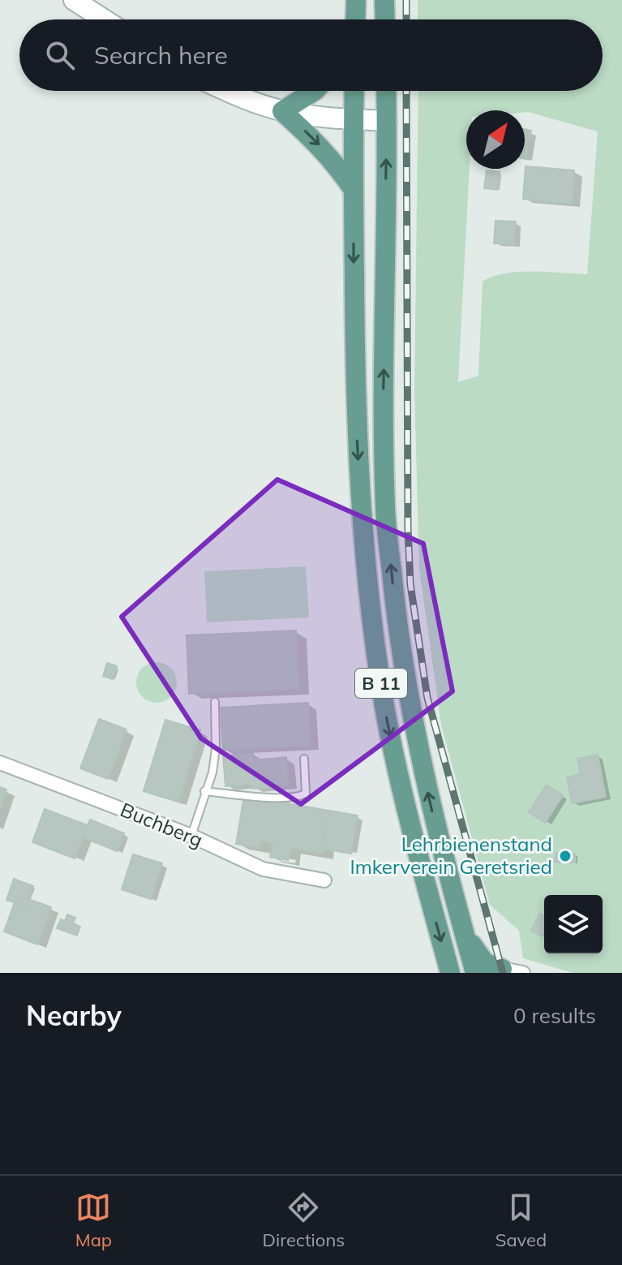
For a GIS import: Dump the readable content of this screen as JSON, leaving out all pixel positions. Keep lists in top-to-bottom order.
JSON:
{
  "streets": {
    "main road": ["B 11"],
    "street": ["Buchberg"]
  },
  "places": ["Lehrbienenstand Imkerverein Geretsried"],
  "north": "top right",
  "page": {
    "search": "Search here",
    "heading": ["Nearby", "0 results"],
    "nav": ["Map", "Directions", "Saved"]
  }
}
